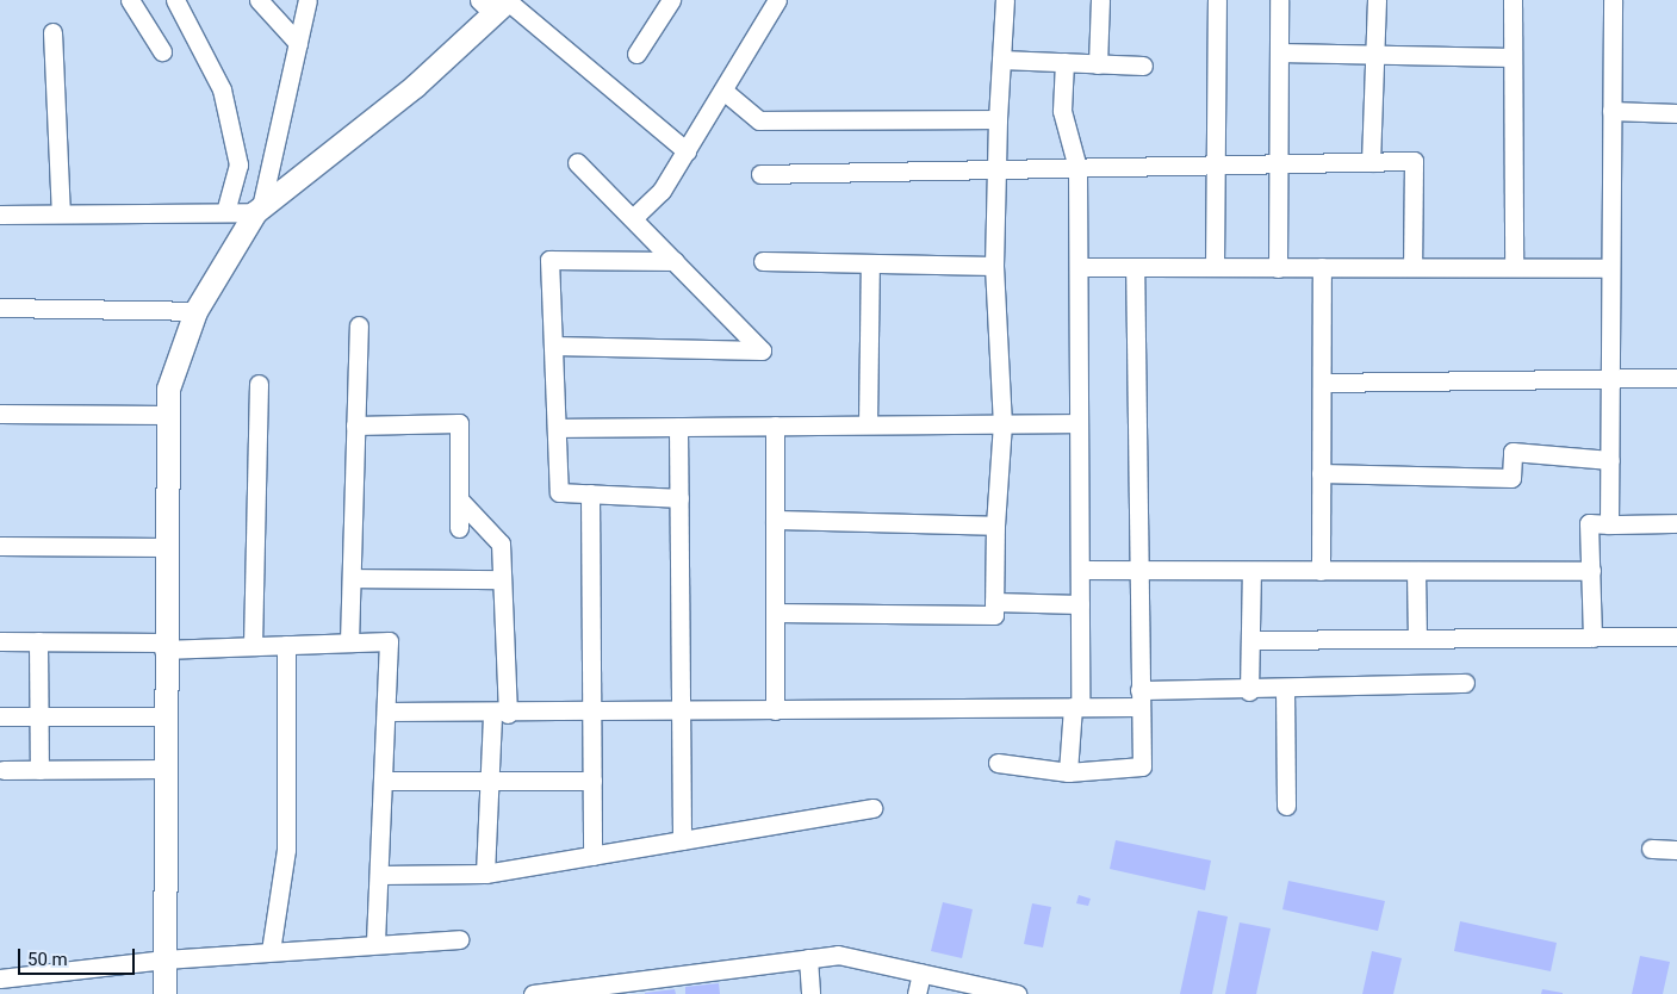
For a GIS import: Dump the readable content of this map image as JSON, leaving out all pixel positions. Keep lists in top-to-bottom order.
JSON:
{
  "scale_bar": "50 m"
}
